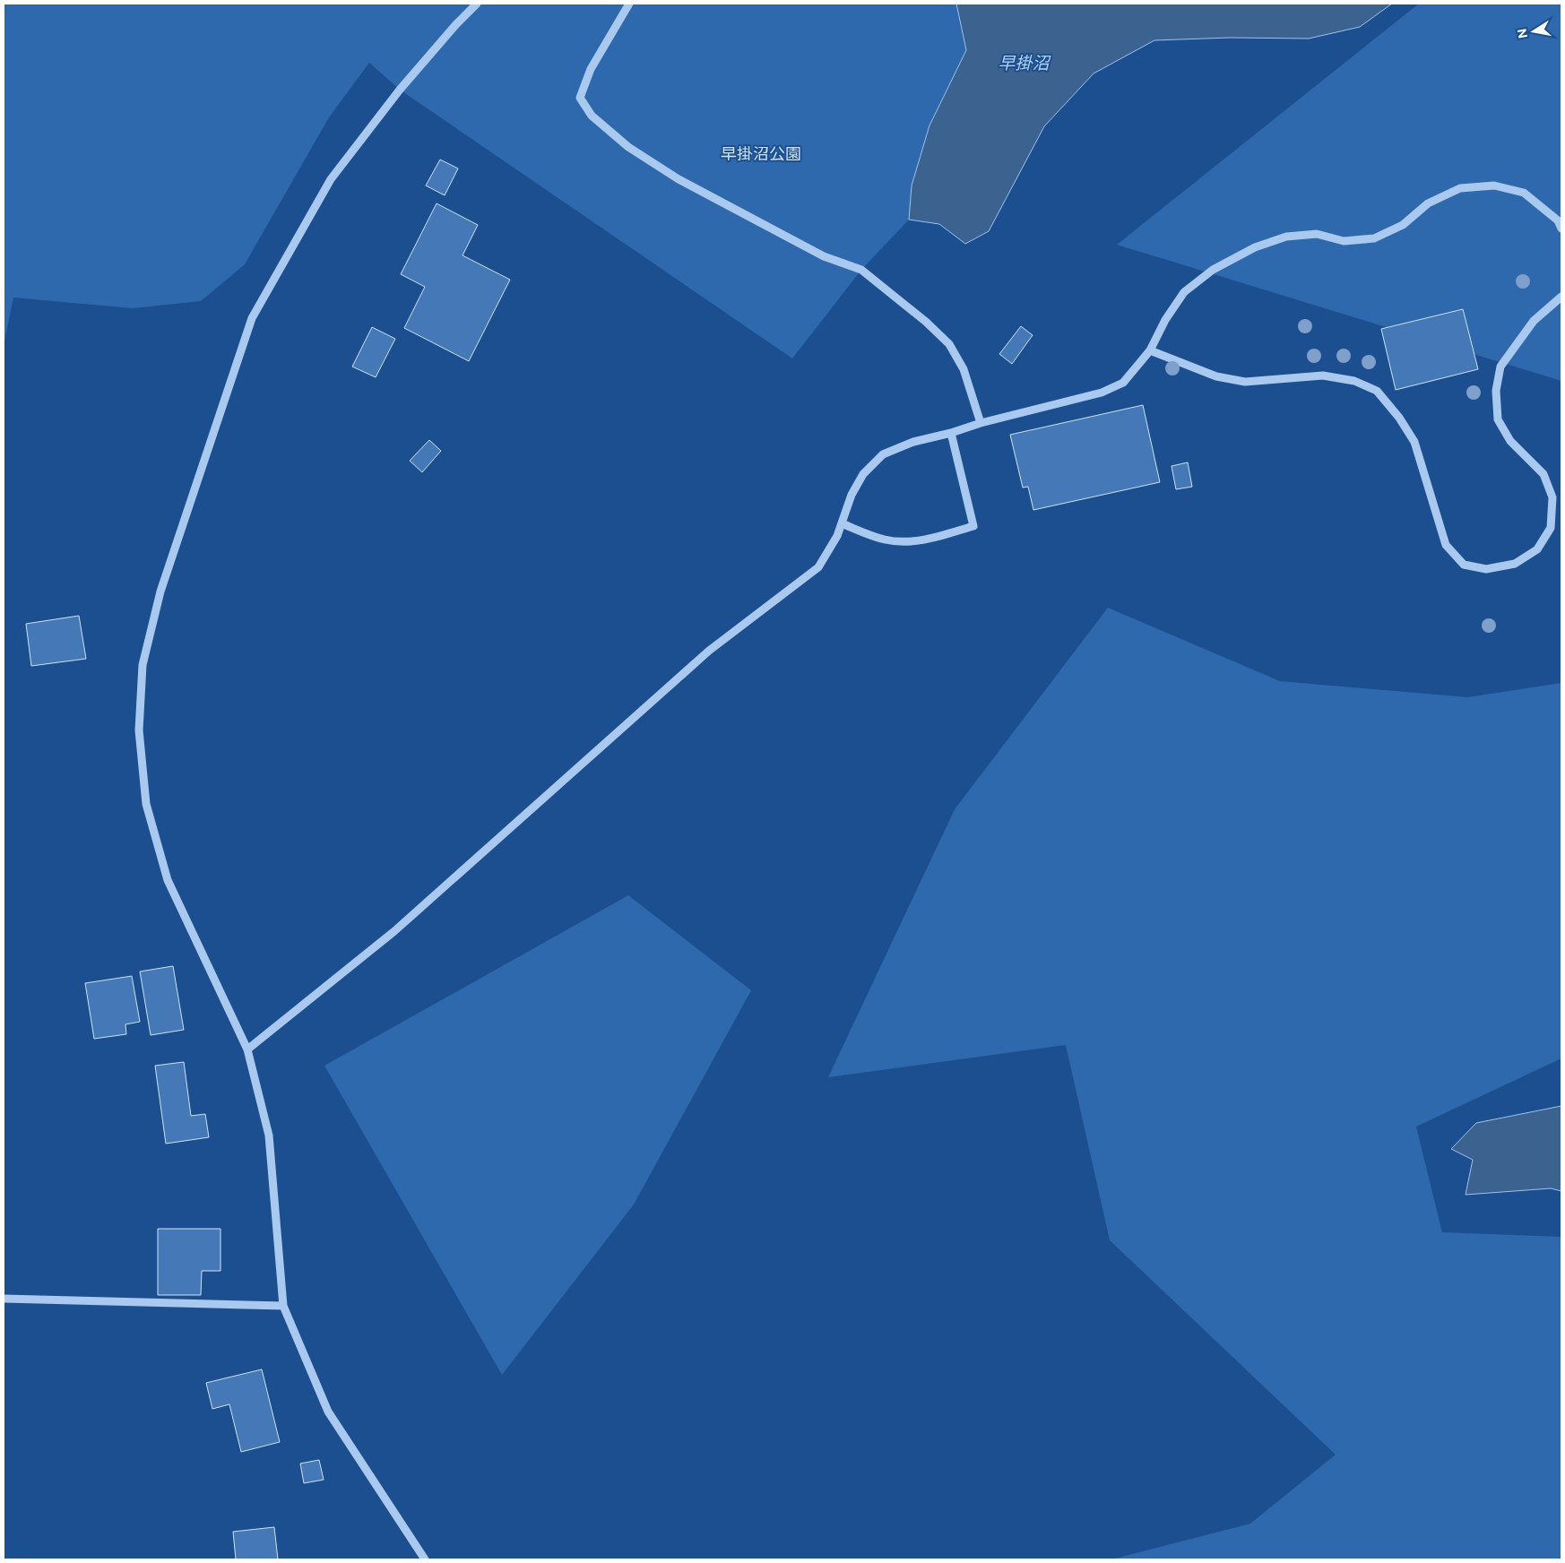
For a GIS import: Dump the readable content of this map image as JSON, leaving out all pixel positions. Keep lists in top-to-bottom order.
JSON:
{
  "water": ["早掛沼"],
  "parks": ["早掛沼公園"],
  "north": "left"
}
